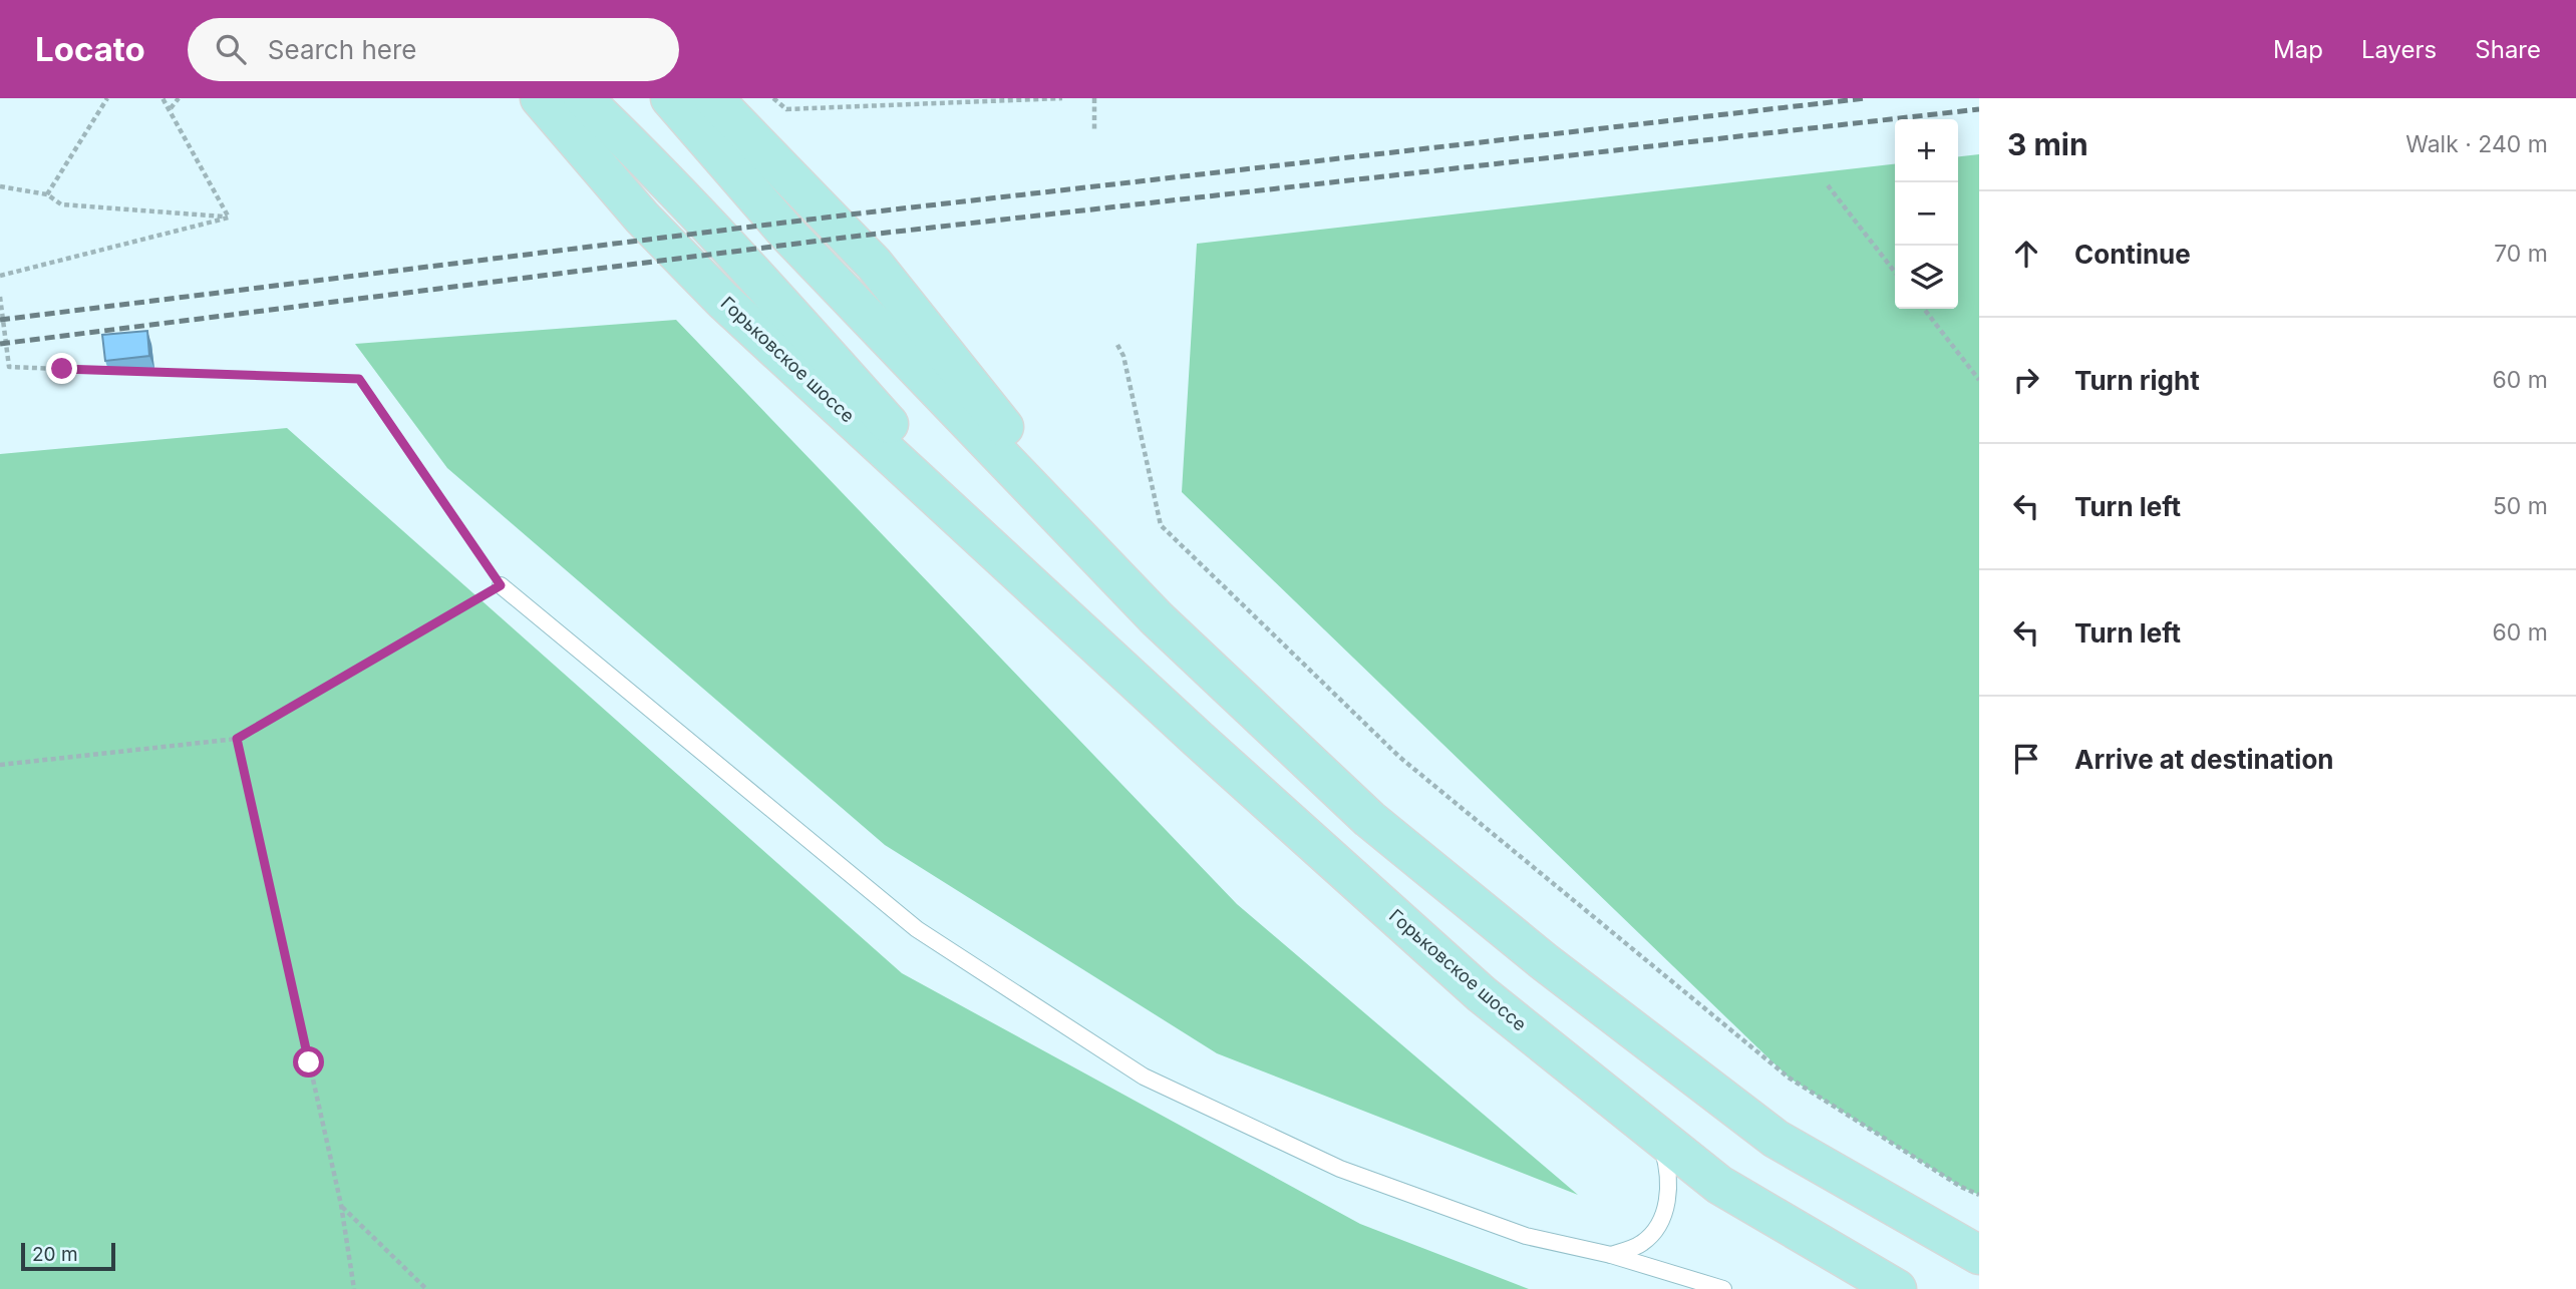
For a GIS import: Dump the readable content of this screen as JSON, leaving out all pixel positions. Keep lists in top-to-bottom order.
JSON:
{
  "streets": {
    "main road": ["Горьковское шоссе"]
  },
  "scale_bar": "20 m",
  "page": {
    "header": "Locato",
    "search": "Search here",
    "nav": ["Map", "Layers", "Share"],
    "heading": ["3 min", "Walk · 240 m"],
    "map_buttons": ["+", "−"],
    "list": [
      ["Continue", "70 m"],
      ["Turn right", "60 m"],
      ["Turn left", "50 m"],
      ["Turn left", "60 m"],
      "Arrive at destination"
    ],
    "scale": "20 m"
  }
}
